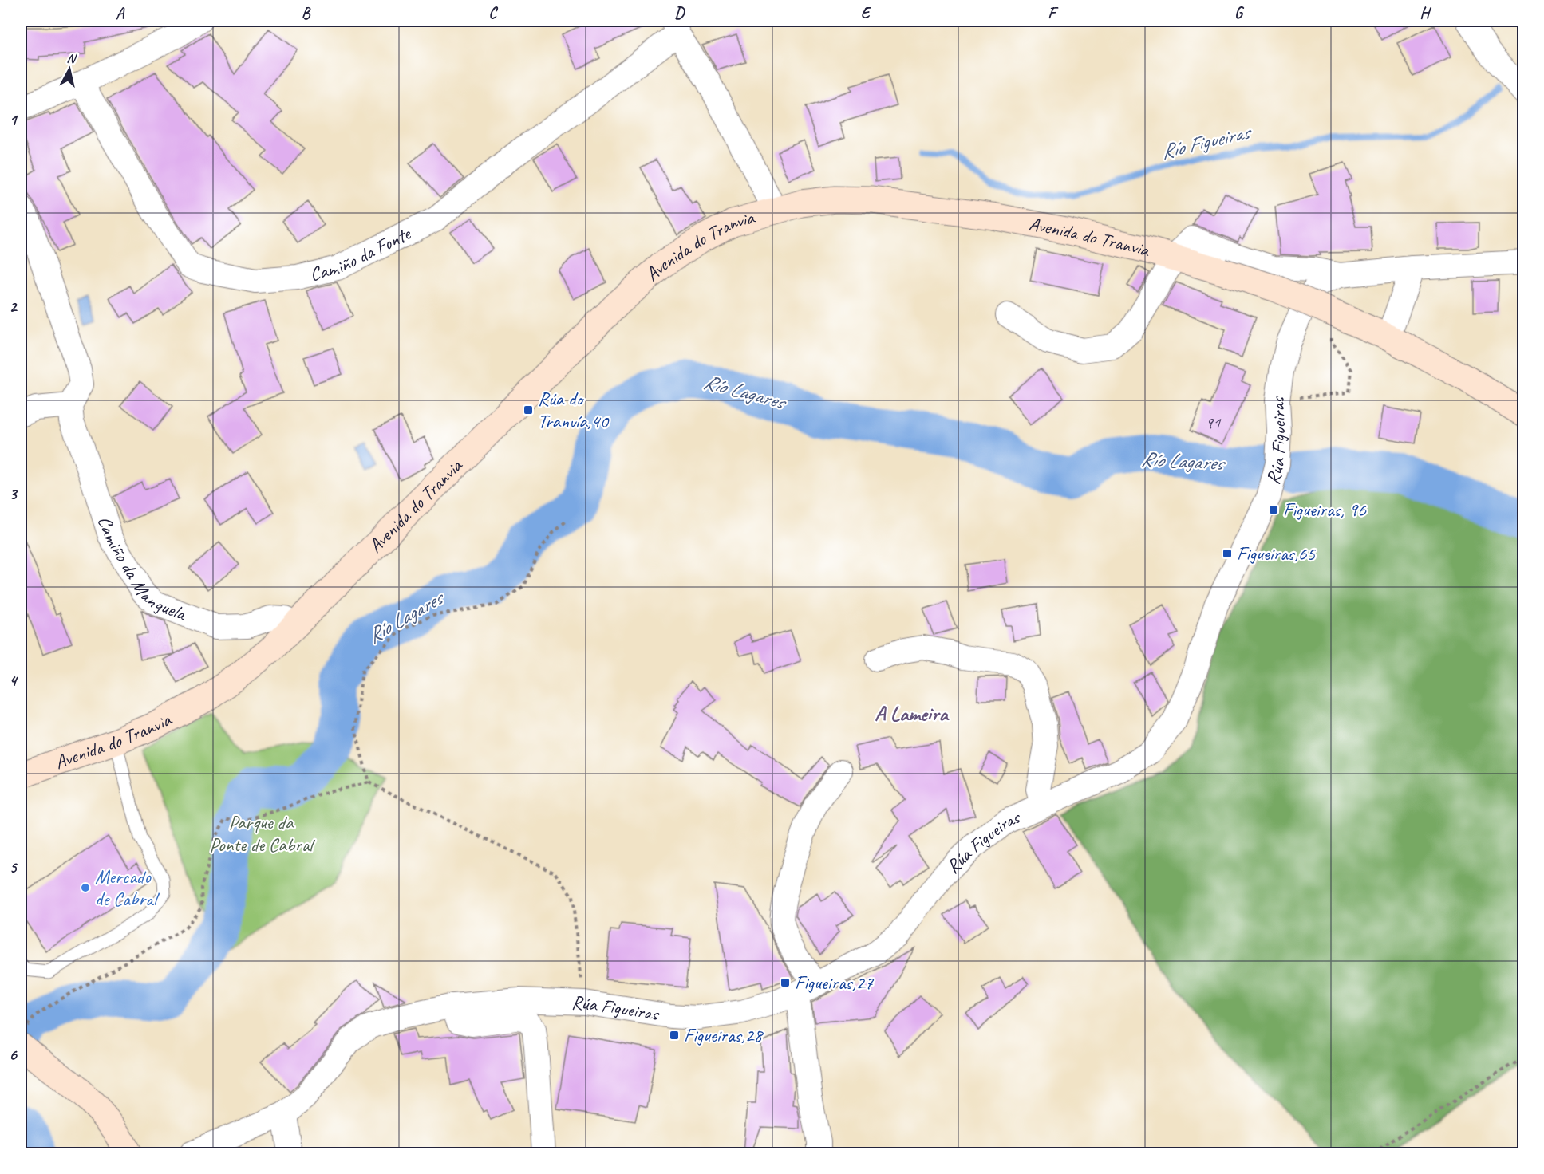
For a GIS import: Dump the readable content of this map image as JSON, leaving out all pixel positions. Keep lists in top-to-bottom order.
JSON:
{
  "streets": {
    "main road": ["Avenida do Tranvia"],
    "street": ["Camiño da Fonte", "Rúa Figueiras", "Camiño da Manguela"]
  },
  "crossings": [
    ["Avenida do Tranvia", "Camiño da Manguela"]
  ],
  "districts": ["A Lameira"],
  "water": ["Río Figueiras", "Río Lagares"],
  "parks": ["Parque da Ponte de Cabral"],
  "places": {
    "transit": [
      "Rúa do Tranvía,40",
      "Figueiras, 96",
      "Figueiras,65",
      "Figueiras,27",
      "Figueiras,28"
    ],
    "other": ["Mercado de Cabral"]
  },
  "house_numbers": ["91"],
  "north": "top",
  "grid": {
    "columns": [
      "A",
      "B",
      "C",
      "D",
      "E",
      "F",
      "G",
      "H"
    ],
    "rows": [
      "1",
      "2",
      "3",
      "4",
      "5",
      "6"
    ]
  }
}
